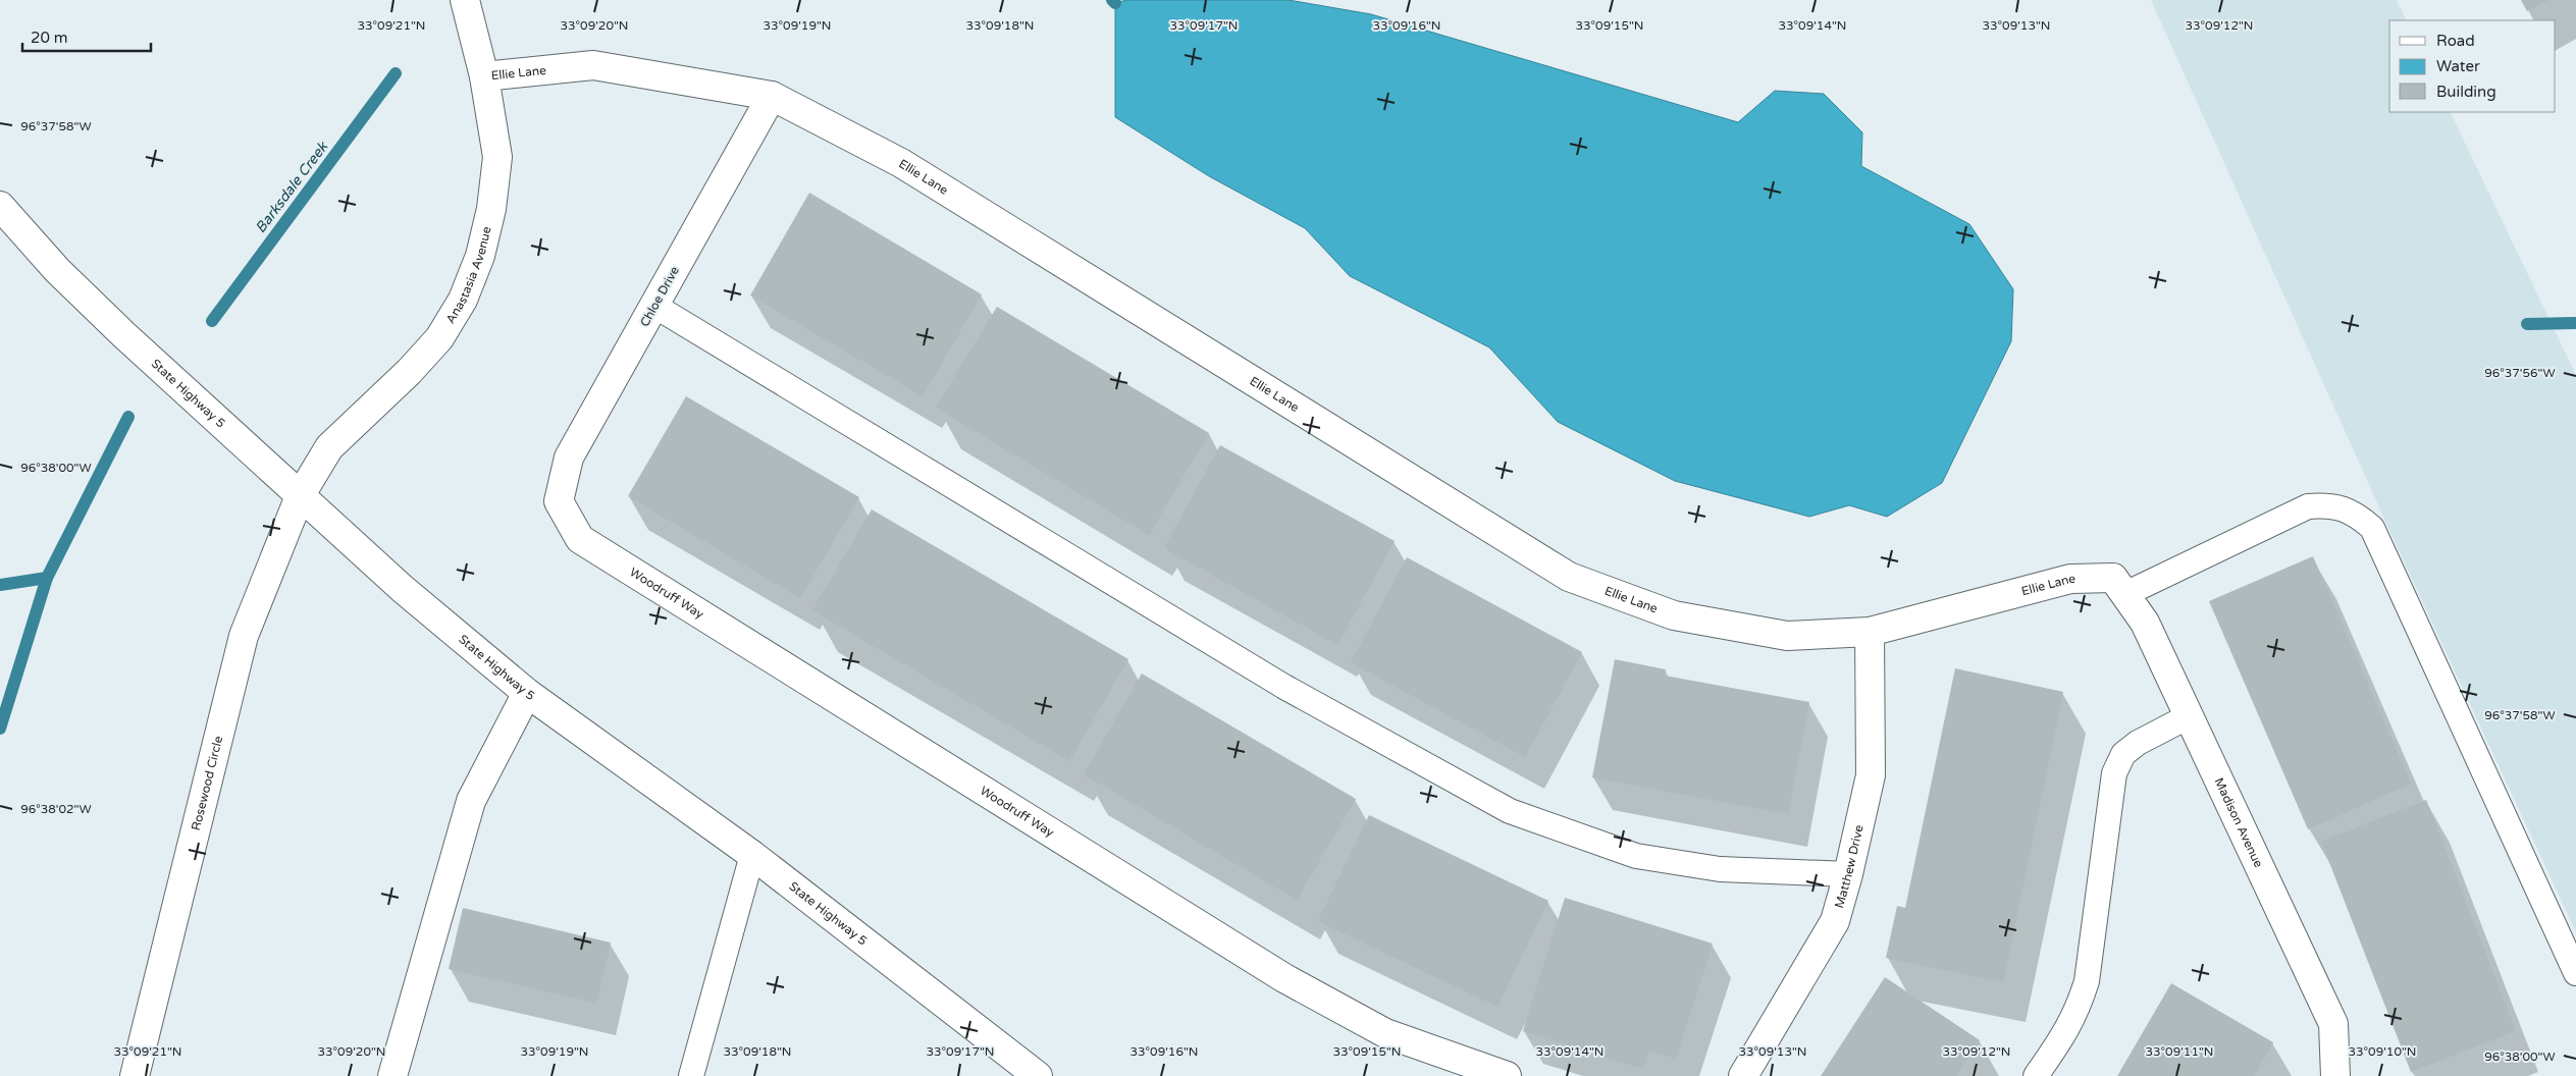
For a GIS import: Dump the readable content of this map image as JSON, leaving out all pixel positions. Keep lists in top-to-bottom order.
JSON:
{
  "streets": {
    "street": [
      "Ellie Lane",
      "Anastasia Avenue",
      "Chloe Drive",
      "State Highway 5",
      "Woodruff Way",
      "Rosewood Circle",
      "Madison Avenue",
      "Matthew Drive"
    ]
  },
  "crossings": [
    ["Ellie Lane", "Anastasia Avenue"],
    ["Ellie Lane", "Chloe Drive"],
    ["Ellie Lane", "Madison Avenue"],
    ["Ellie Lane", "Matthew Drive"],
    ["Anastasia Avenue", "State Highway 5"],
    ["Anastasia Avenue", "Rosewood Circle"],
    ["Chloe Drive", "Woodruff Way"],
    ["State Highway 5", "Rosewood Circle"]
  ],
  "water": ["Barksdale Creek"],
  "legend": ["Road", "Water", "Building"],
  "scale_bar": "20 m",
  "coordinates": [
    "33°09'21\"N",
    "33°09'20\"N",
    "33°09'19\"N",
    "33°09'18\"N",
    "33°09'17\"N",
    "33°09'16\"N",
    "33°09'15\"N",
    "33°09'14\"N",
    "33°09'13\"N",
    "33°09'12\"N",
    "96°37'58\"W",
    "96°37'56\"W",
    "96°38'00\"W",
    "96°38'02\"W",
    "33°09'11\"N",
    "33°09'10\"N"
  ]
}
